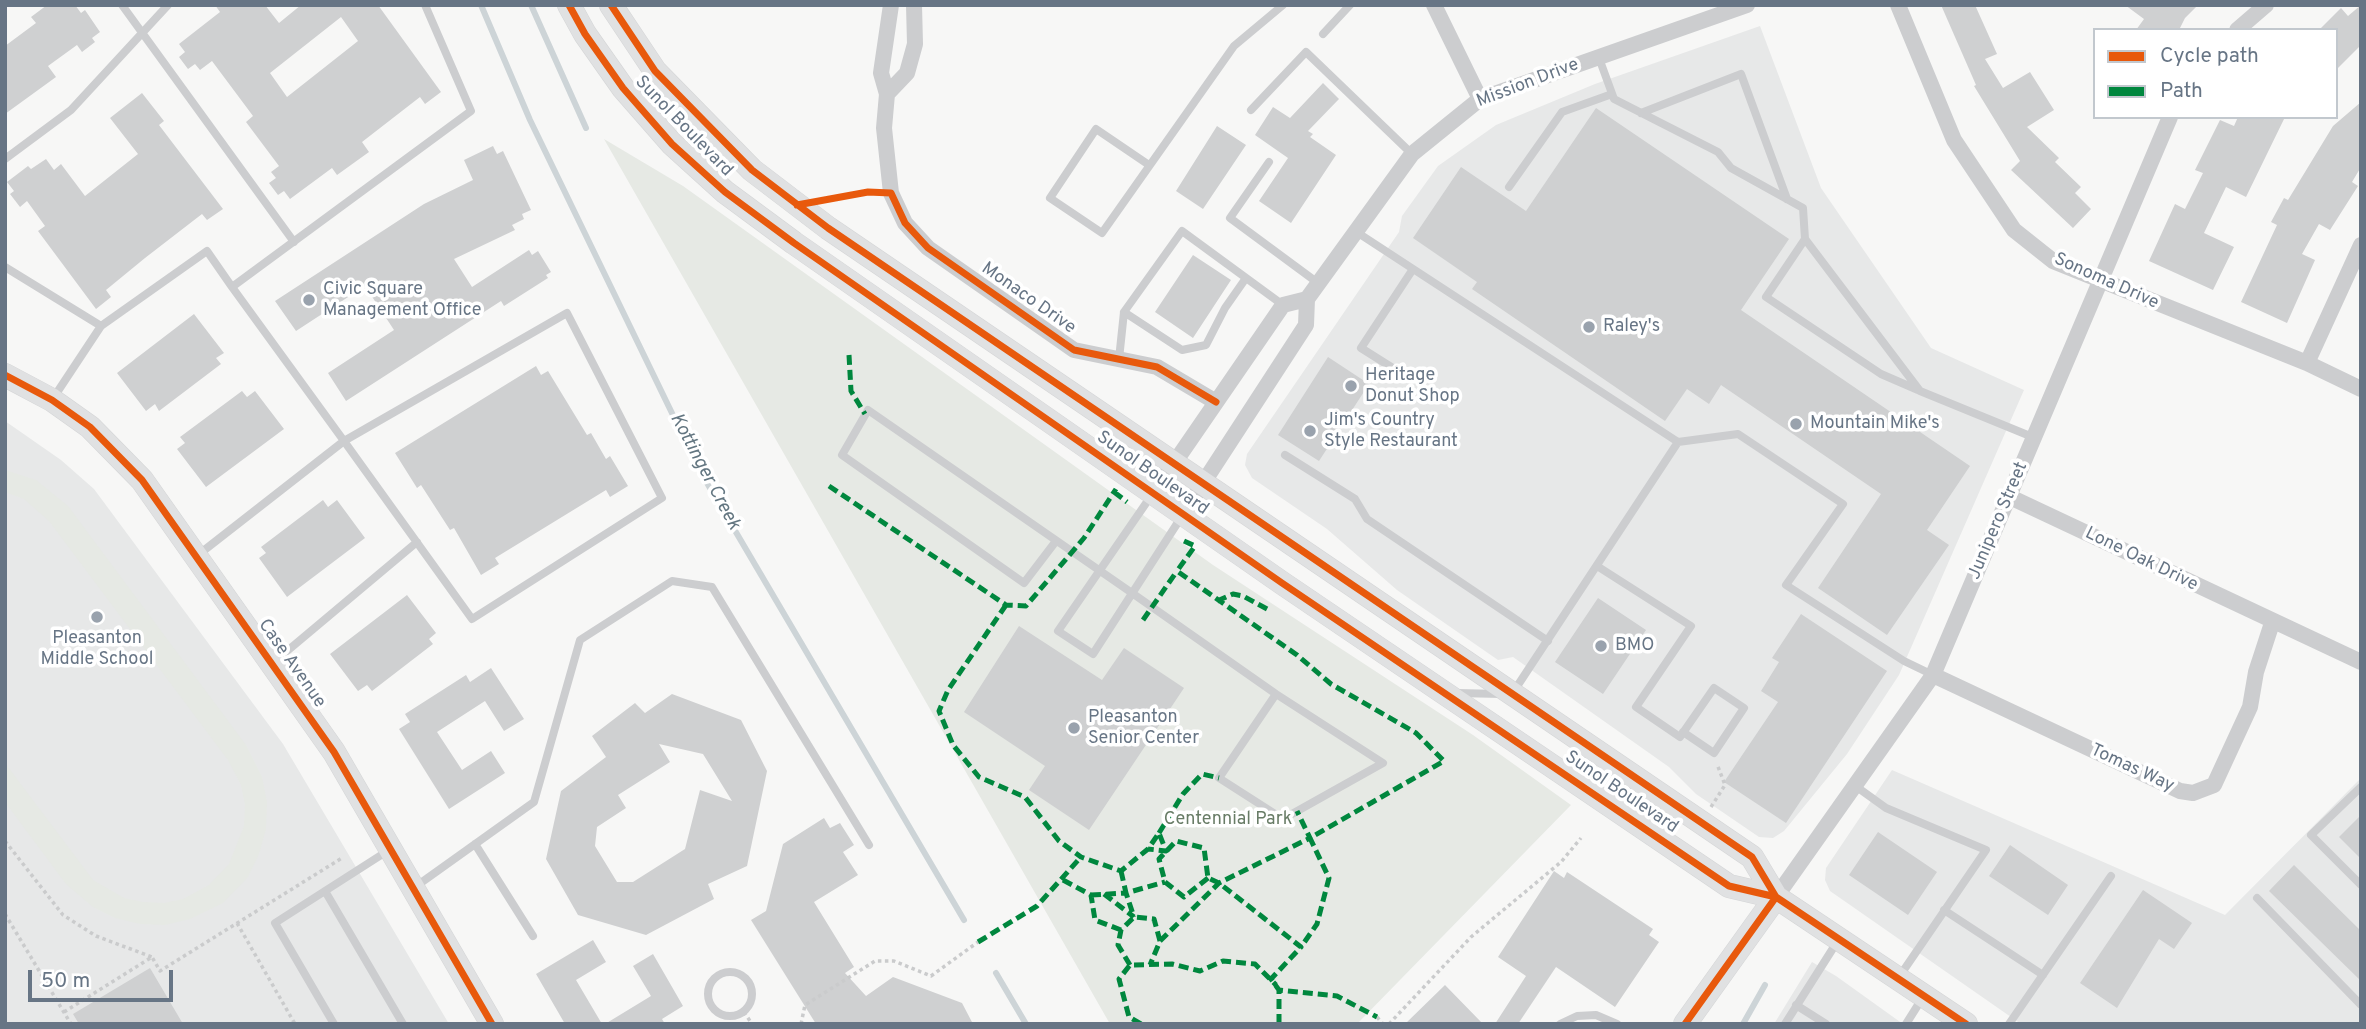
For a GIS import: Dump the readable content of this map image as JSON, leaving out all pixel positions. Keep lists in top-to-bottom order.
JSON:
{
  "streets": {
    "main road": ["Sunol Boulevard", "Case Avenue"],
    "street": [
      "Mission Drive",
      "Sonoma Drive",
      "Monaco Drive",
      "Junipero Street",
      "Lone Oak Drive",
      "Tomas Way"
    ]
  },
  "crossings": [
    ["Mission Drive", "Sunol Boulevard"],
    ["Sunol Boulevard", "Junipero Street"],
    ["Sonoma Drive", "Junipero Street"],
    ["Junipero Street", "Lone Oak Drive"],
    ["Junipero Street", "Tomas Way"],
    ["Lone Oak Drive", "Tomas Way"]
  ],
  "water": ["Kottinger Creek"],
  "parks": ["Centennial Park"],
  "places": [
    "Civic Square Management Office",
    "Raley's",
    "Heritage Donut Shop",
    "Mountain Mike's",
    "Jim's Country Style Restaurant",
    "Pleasanton Middle School",
    "BMO",
    "Pleasanton Senior Center"
  ],
  "legend": ["Cycle path", "Path"],
  "scale_bar": "50 m"
}
